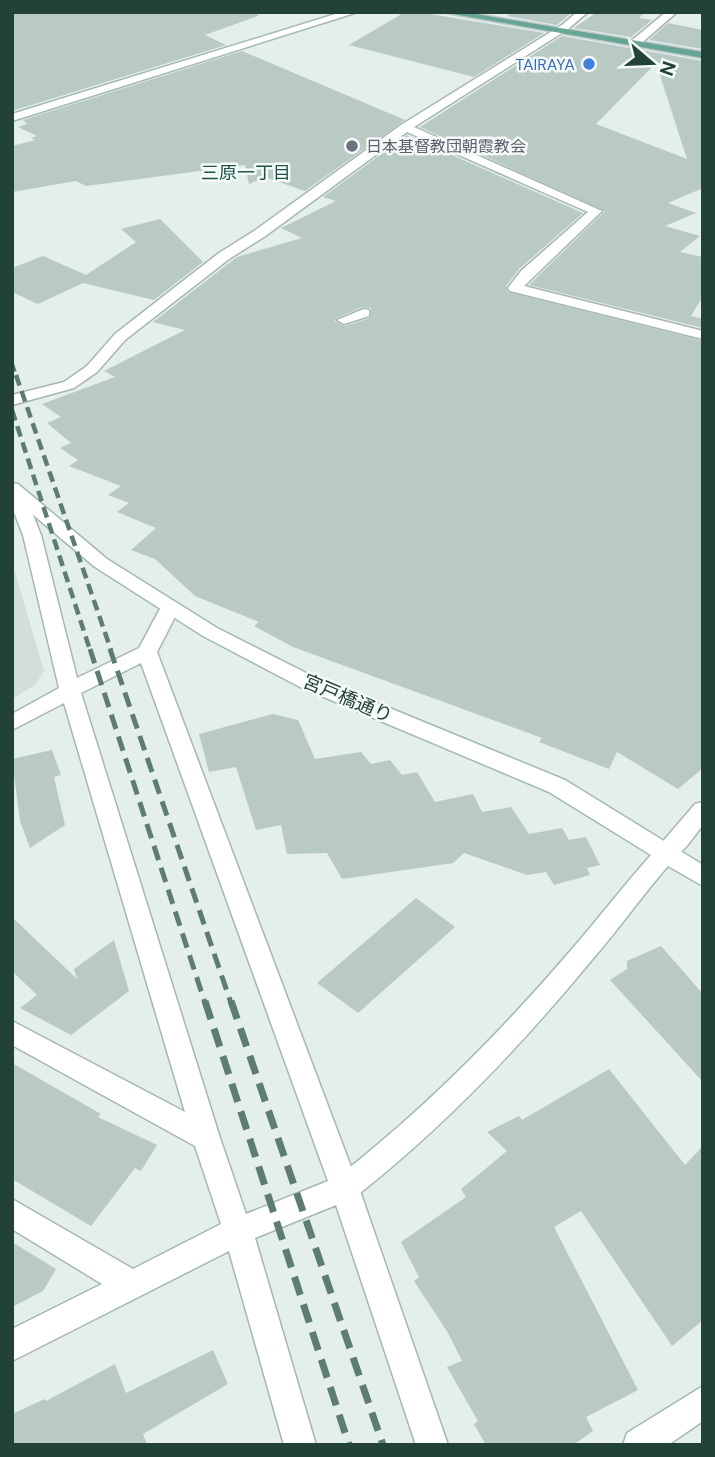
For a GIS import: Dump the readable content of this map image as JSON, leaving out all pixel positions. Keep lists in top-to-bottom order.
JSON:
{
  "streets": {
    "street": ["宮戸橋通り"]
  },
  "districts": ["三原一丁目"],
  "places": ["TAIRAYA", "日本基督教団朝霞教会"],
  "north": "right"
}
